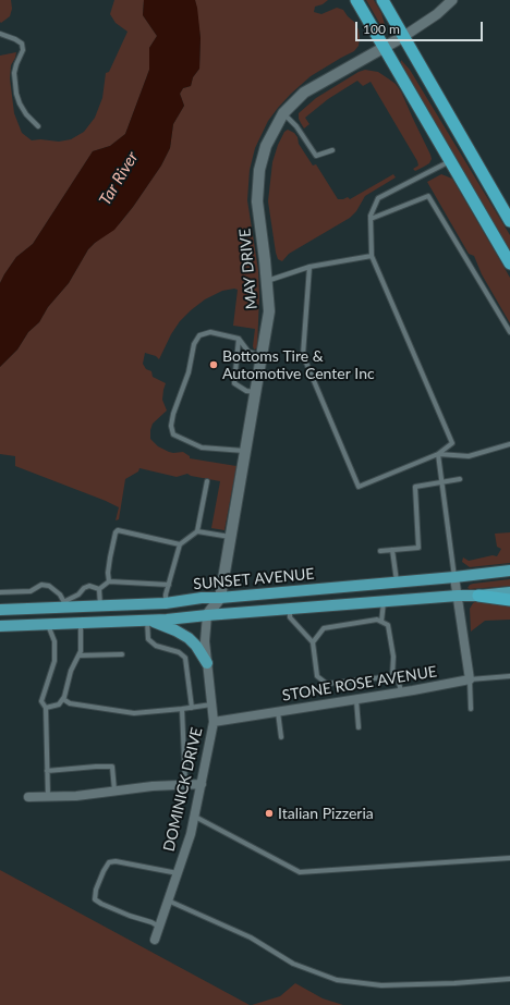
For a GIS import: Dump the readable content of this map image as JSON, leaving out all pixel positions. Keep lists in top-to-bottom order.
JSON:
{
  "streets": {
    "main road": ["MAY DRIVE", "SUNSET AVENUE"],
    "street": ["STONE ROSE AVENUE", "DOMINICK DRIVE"]
  },
  "crossings": [
    ["MAY DRIVE", "SUNSET AVENUE"],
    ["MAY DRIVE", "DOMINICK DRIVE"],
    ["SUNSET AVENUE", "DOMINICK DRIVE"],
    ["STONE ROSE AVENUE", "DOMINICK DRIVE"]
  ],
  "water": ["Tar River"],
  "places": ["Bottoms Tire & Automotive Center Inc", "Italian Pizzeria"],
  "scale_bar": "100 m"
}
